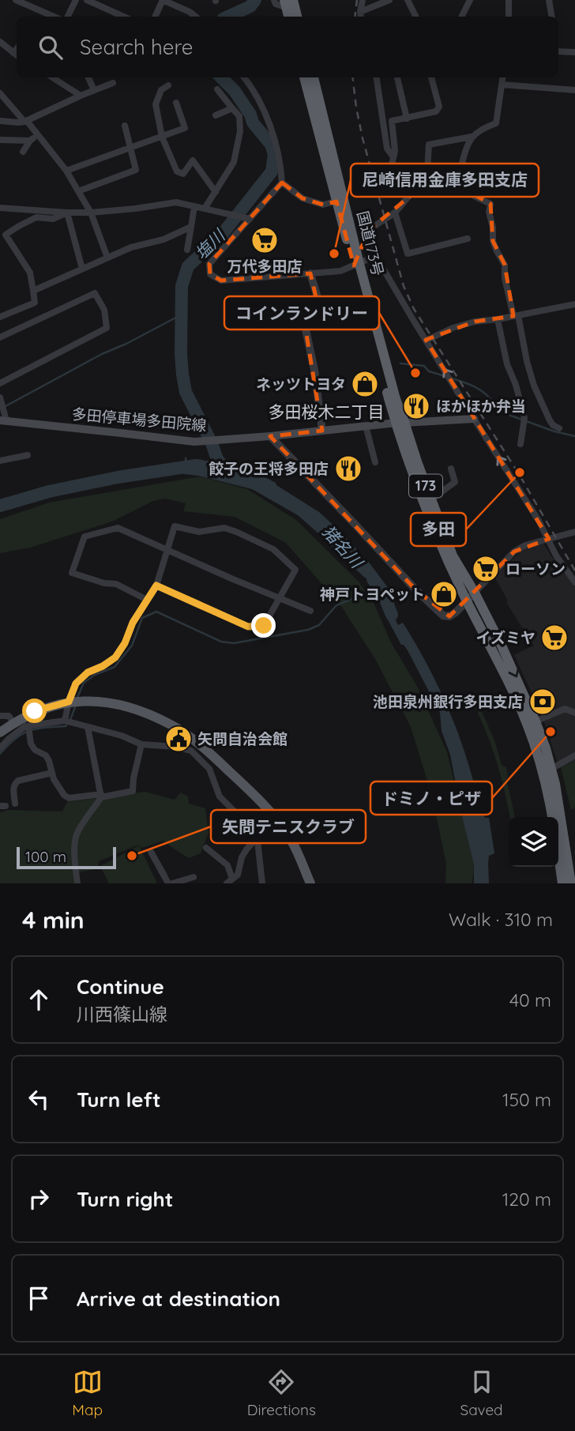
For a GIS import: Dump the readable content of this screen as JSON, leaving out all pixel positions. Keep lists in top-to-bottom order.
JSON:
{
  "streets": {
    "highway": ["国道173号", "173"],
    "main road": ["多田停車場多田院線"]
  },
  "crossings": [
    ["国道173号", "多田停車場多田院線"]
  ],
  "districts": ["多田桜木二丁目"],
  "water": ["塩川", "猪名川"],
  "places": {
    "supermarket": ["万代多田店", "ローソン", "イズミヤ"],
    "other": [
      "尼崎信用金庫多田支店",
      "コインランドリー",
      "多田",
      "ドミノ・ピザ",
      "矢問テニスクラブ"
    ],
    "shop": ["ネッツトヨタ", "神戸トヨペット"],
    "restaurant": ["ほかほか弁当", "餃子の王将多田店"],
    "bank": ["池田泉州銀行多田支店"],
    "public building": ["矢問自治会館"]
  },
  "scale_bar": "100 m",
  "page": {
    "search": "Search here",
    "scale": "100 m",
    "heading": ["4 min", "Walk · 310 m"],
    "list": [
      ["Continue", "川西篠山線", "40 m"],
      ["Turn left", "150 m"],
      ["Turn right", "120 m"],
      "Arrive at destination"
    ],
    "nav": ["Map", "Directions", "Saved"]
  }
}
